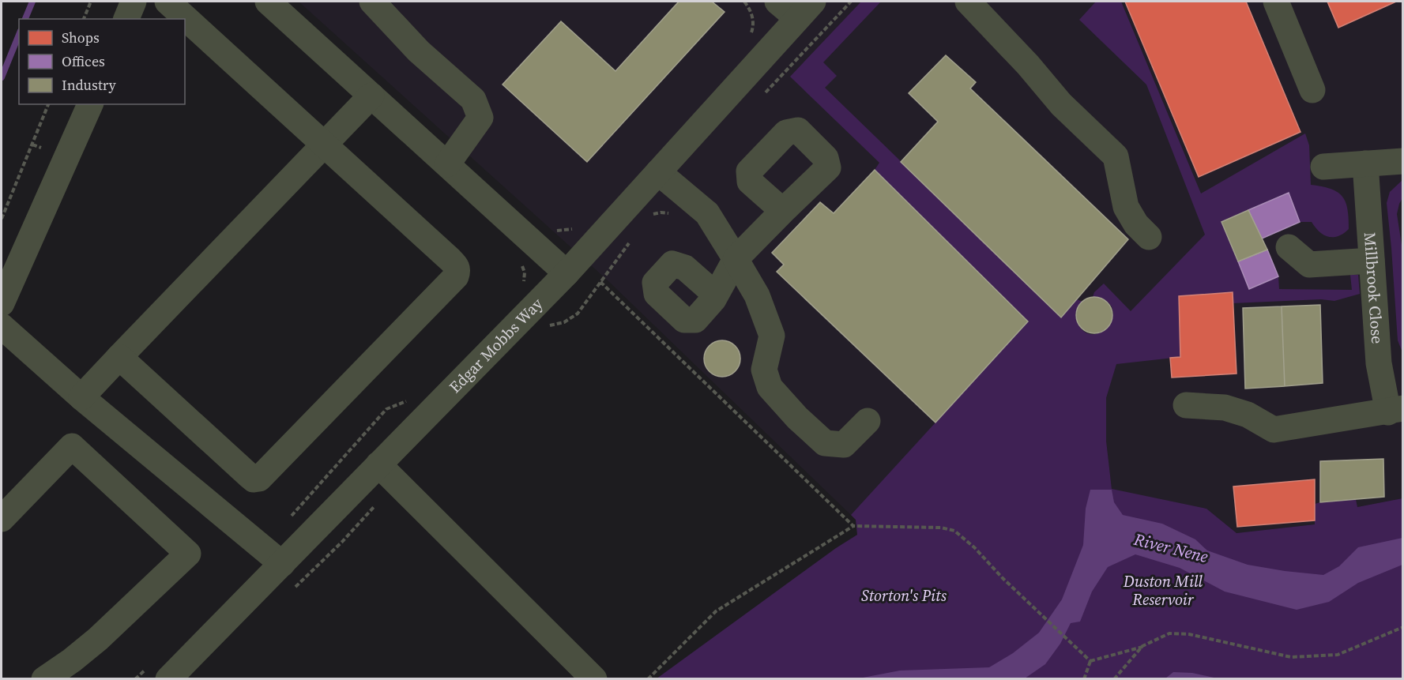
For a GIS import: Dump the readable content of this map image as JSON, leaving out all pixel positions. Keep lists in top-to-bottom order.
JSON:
{
  "streets": {
    "street": ["Millbrook Close", "Edgar Mobbs Way"]
  },
  "water": ["River Nene"],
  "parks": ["Duston Mill Reservoir", "Storton's Pits"],
  "legend": ["Shops", "Offices", "Industry"]
}
